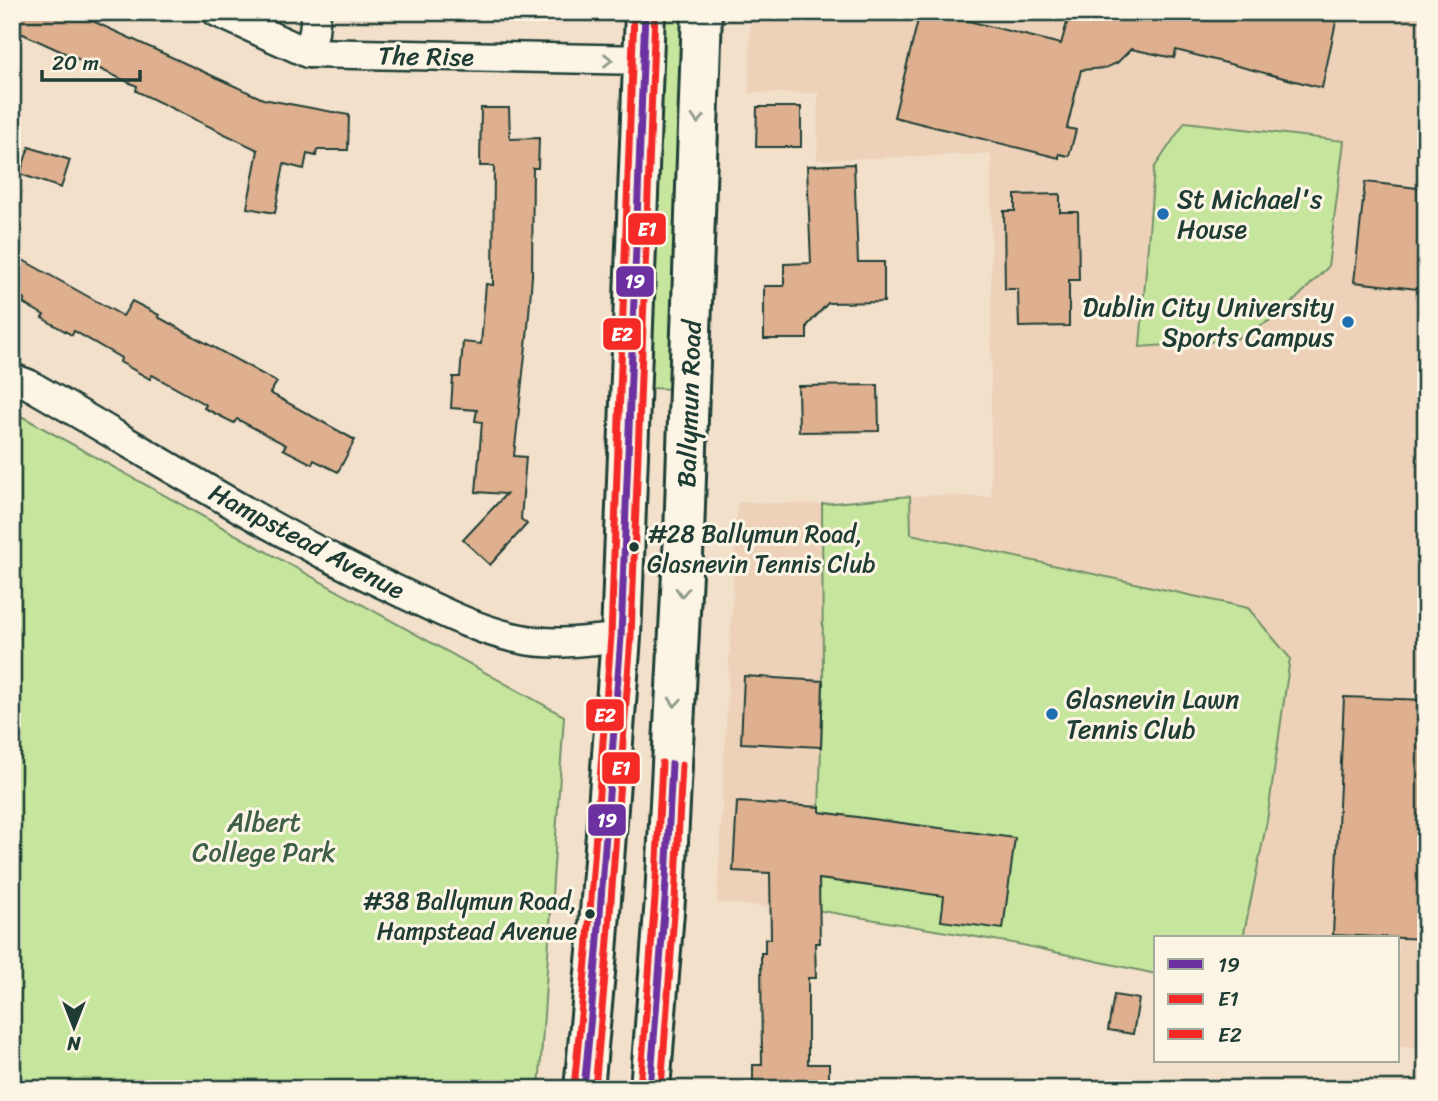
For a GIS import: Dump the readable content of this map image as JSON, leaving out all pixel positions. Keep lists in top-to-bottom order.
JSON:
{
  "streets": {
    "main road": ["Ballymun Road"],
    "street": ["The Rise", "Hampstead Avenue"]
  },
  "one_way": ["The Rise"],
  "parks": ["Albert College Park"],
  "places": [
    "St Michael's House",
    "Dublin City University Sports Campus",
    "#28 Ballymun Road, Glasnevin Tennis Club",
    "Glasnevin Lawn Tennis Club",
    "#38 Ballymun Road, Hampstead Avenue"
  ],
  "lines": ["transit line 19", "transit line E1", "transit line E2"],
  "legend": ["19", "E1", "E2"],
  "scale_bar": "20 m",
  "north": "bottom"
}
